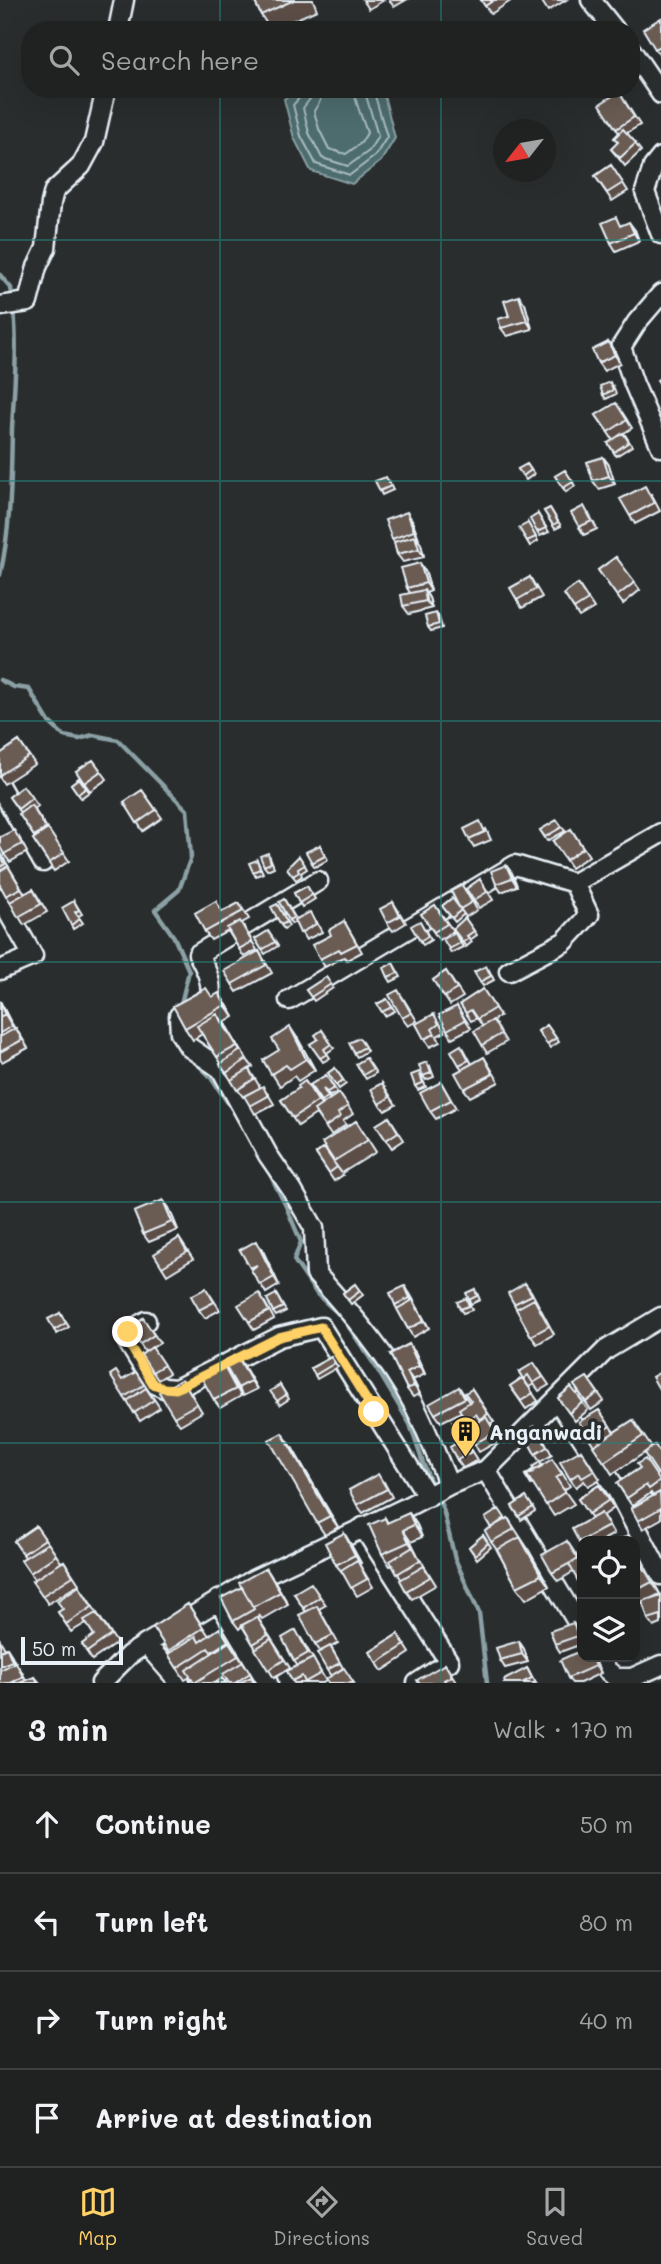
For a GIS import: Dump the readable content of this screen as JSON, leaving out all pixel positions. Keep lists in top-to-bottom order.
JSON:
{
  "places": {
    "building": ["Anganwadi"]
  },
  "scale_bar": "50 m",
  "north": "bottom left",
  "page": {
    "search": "Search here",
    "scale": "50 m",
    "heading": ["3 min", "Walk · 170 m"],
    "list": [
      ["Continue", "50 m"],
      ["Turn left", "80 m"],
      ["Turn right", "40 m"],
      "Arrive at destination"
    ],
    "nav": ["Map", "Directions", "Saved"]
  }
}
